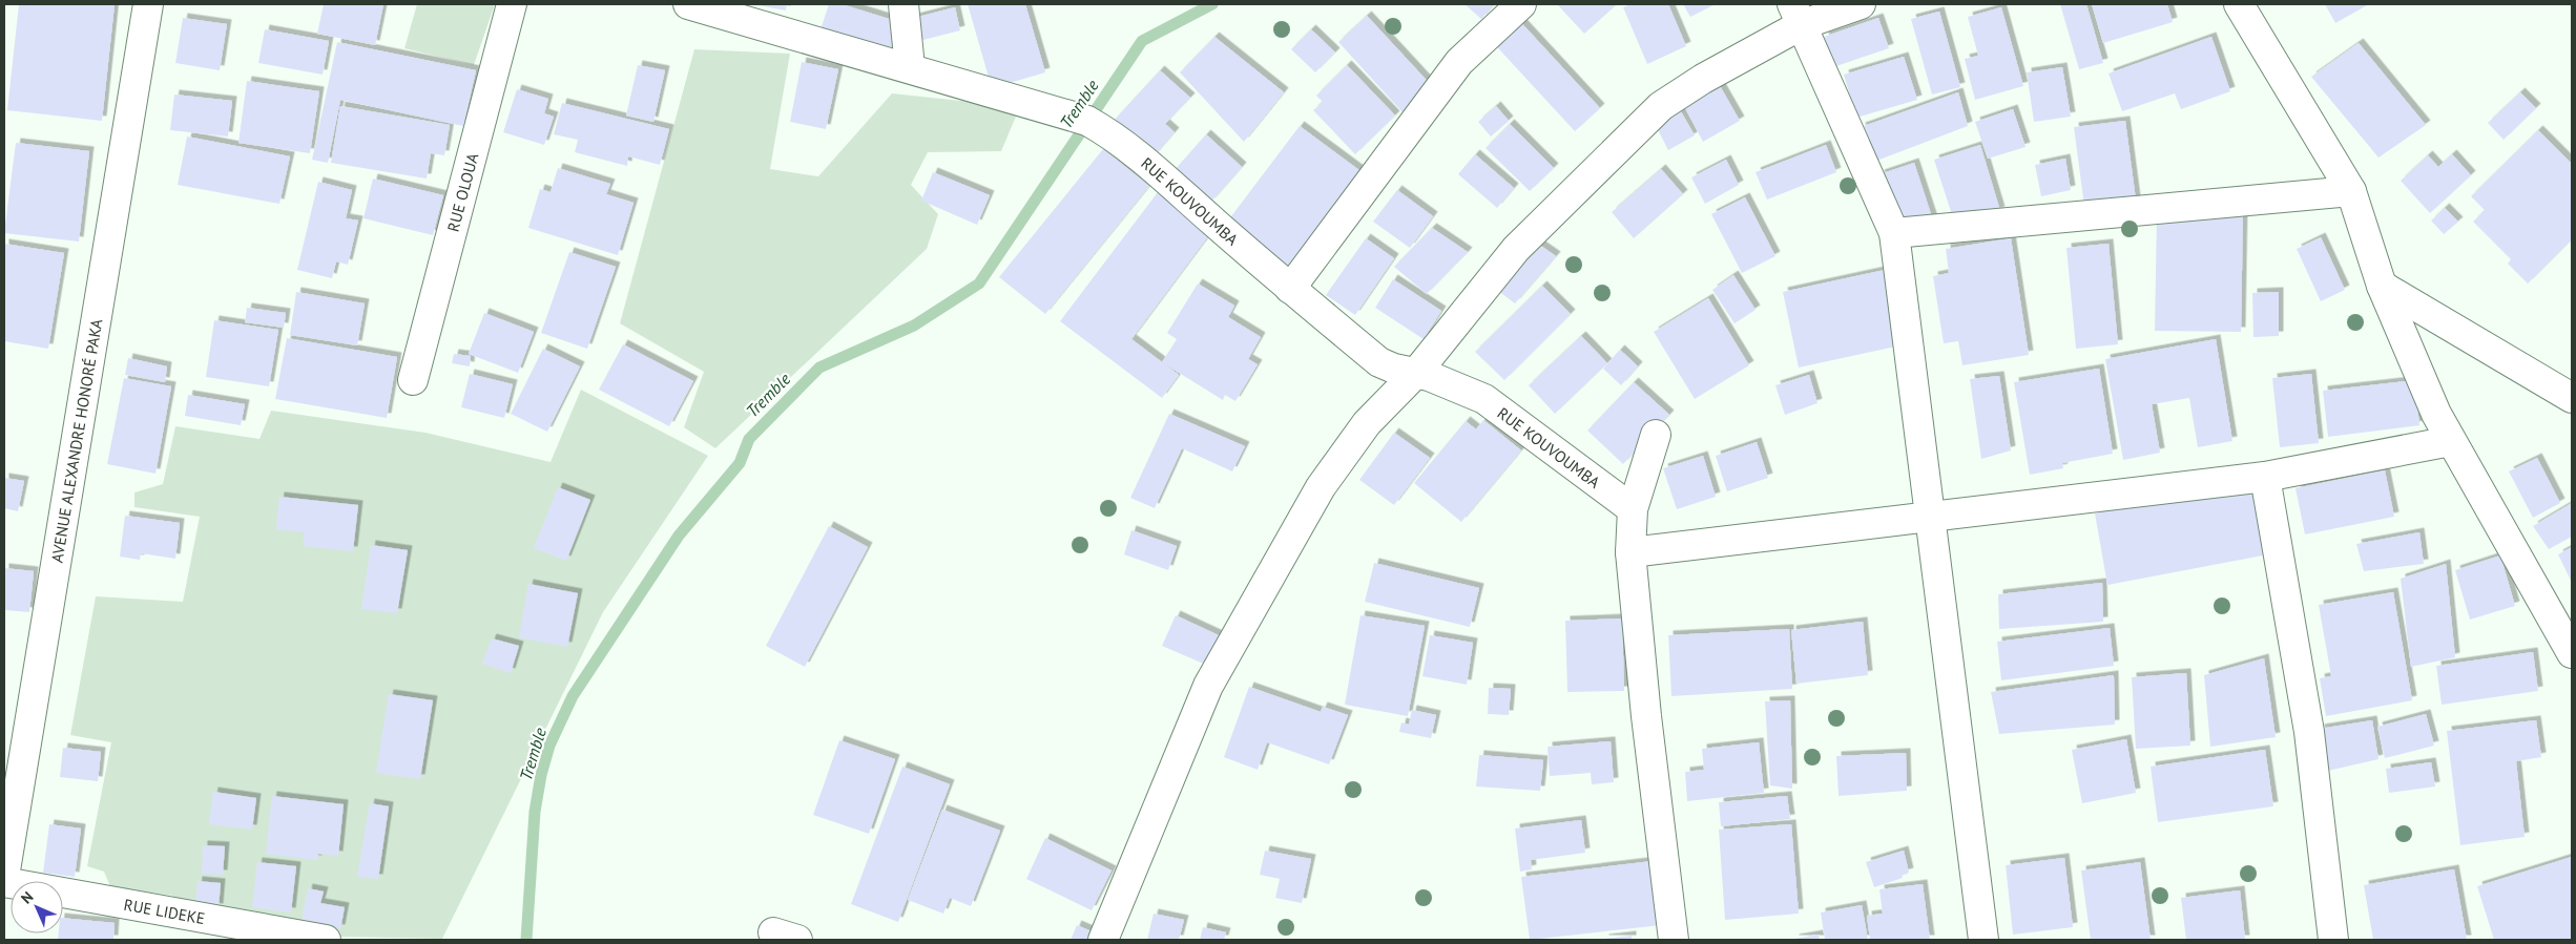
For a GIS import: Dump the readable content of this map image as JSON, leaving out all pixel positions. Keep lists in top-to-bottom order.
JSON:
{
  "streets": {
    "street": [
      "RUE OLOUA",
      "RUE KOUVOUMBA",
      "AVENUE ALEXANDRE HONORÉ PAKA",
      "RUE LIDEKE"
    ]
  },
  "water": ["Tremble"],
  "north": "top left"
}
